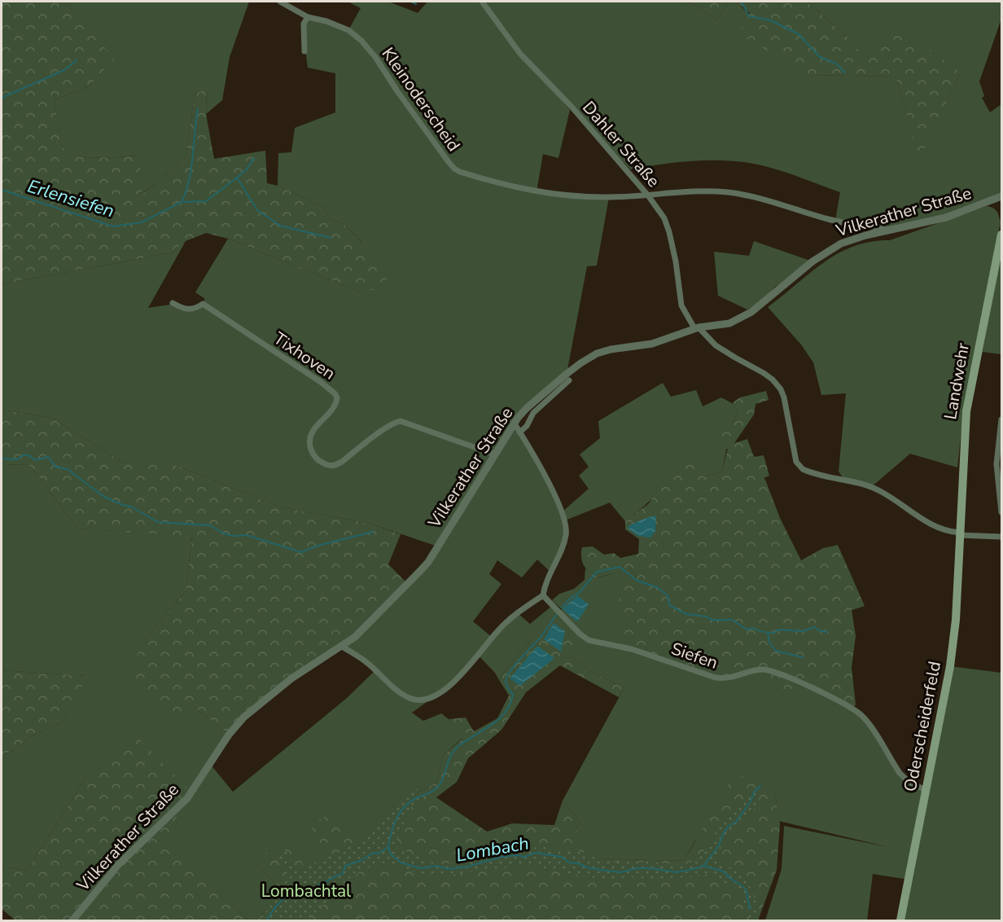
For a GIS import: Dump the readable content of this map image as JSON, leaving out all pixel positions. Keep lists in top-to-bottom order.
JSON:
{
  "streets": {
    "main road": ["Landwehr", "Oderscheiderfeld"],
    "street": [
      "Kleinoderscheid",
      "Dahler Straße",
      "Vilkerather Straße",
      "Tixhoven",
      "Siefen"
    ]
  },
  "crossings": [
    ["Kleinoderscheid", "Dahler Straße"],
    ["Kleinoderscheid", "Vilkerather Straße"],
    ["Dahler Straße", "Vilkerather Straße"],
    ["Dahler Straße", "Landwehr"],
    ["Dahler Straße", "Oderscheiderfeld"],
    ["Vilkerather Straße", "Tixhoven"],
    ["Landwehr", "Oderscheiderfeld"],
    ["Siefen", "Oderscheiderfeld"]
  ],
  "water": ["Erlensiefen", "Lombach"],
  "parks": ["Lombachtal"]
}
